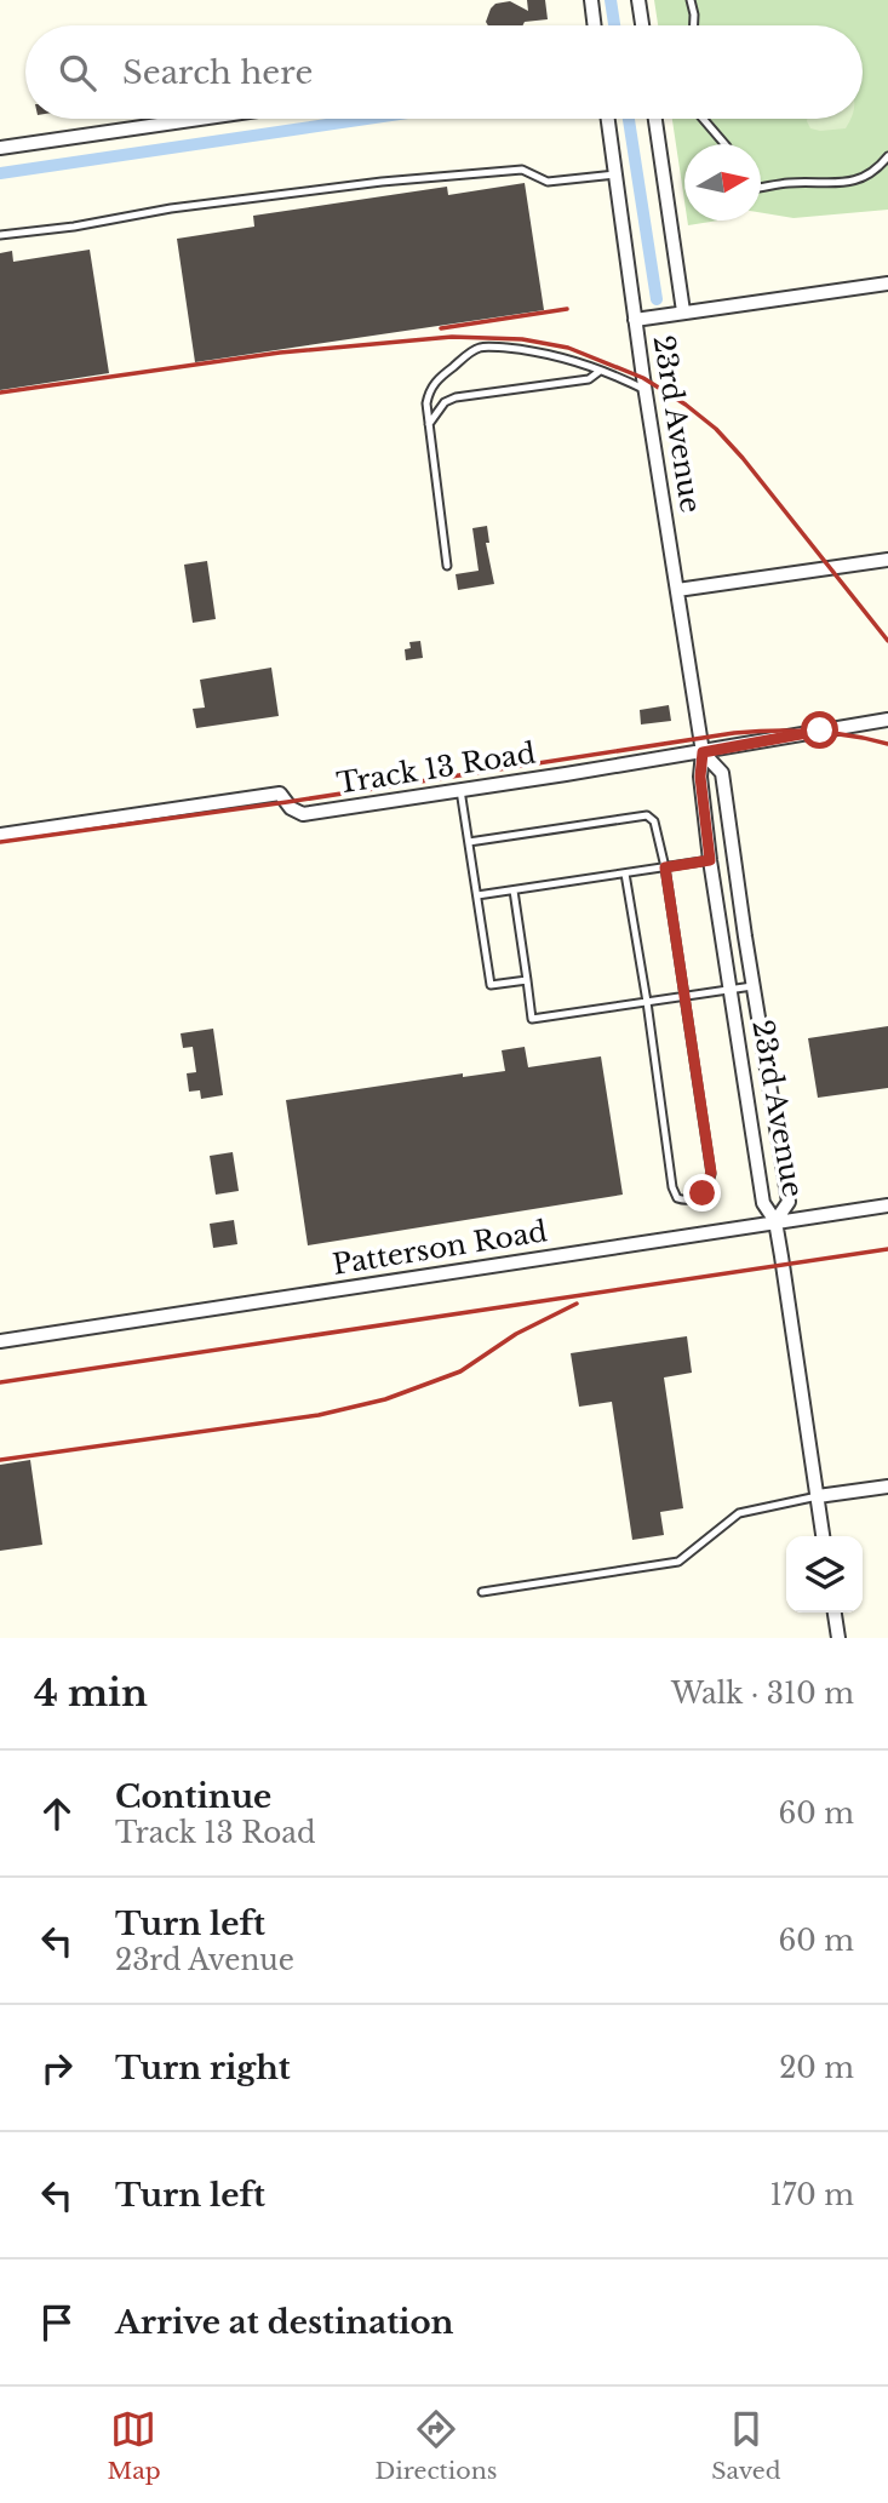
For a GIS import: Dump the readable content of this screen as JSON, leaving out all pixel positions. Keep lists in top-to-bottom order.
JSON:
{
  "streets": {
    "street": ["23rd Avenue", "Track 13 Road", "Patterson Road"]
  },
  "crossings": [
    ["23rd Avenue", "Track 13 Road"],
    ["23rd Avenue", "Patterson Road"]
  ],
  "north": "right",
  "page": {
    "search": "Search here",
    "heading": ["4 min", "Walk · 310 m"],
    "list": [
      ["Continue", "Track 13 Road", "60 m"],
      ["Turn left", "23rd Avenue", "60 m"],
      ["Turn right", "20 m"],
      ["Turn left", "170 m"],
      "Arrive at destination"
    ],
    "nav": ["Map", "Directions", "Saved"]
  }
}
